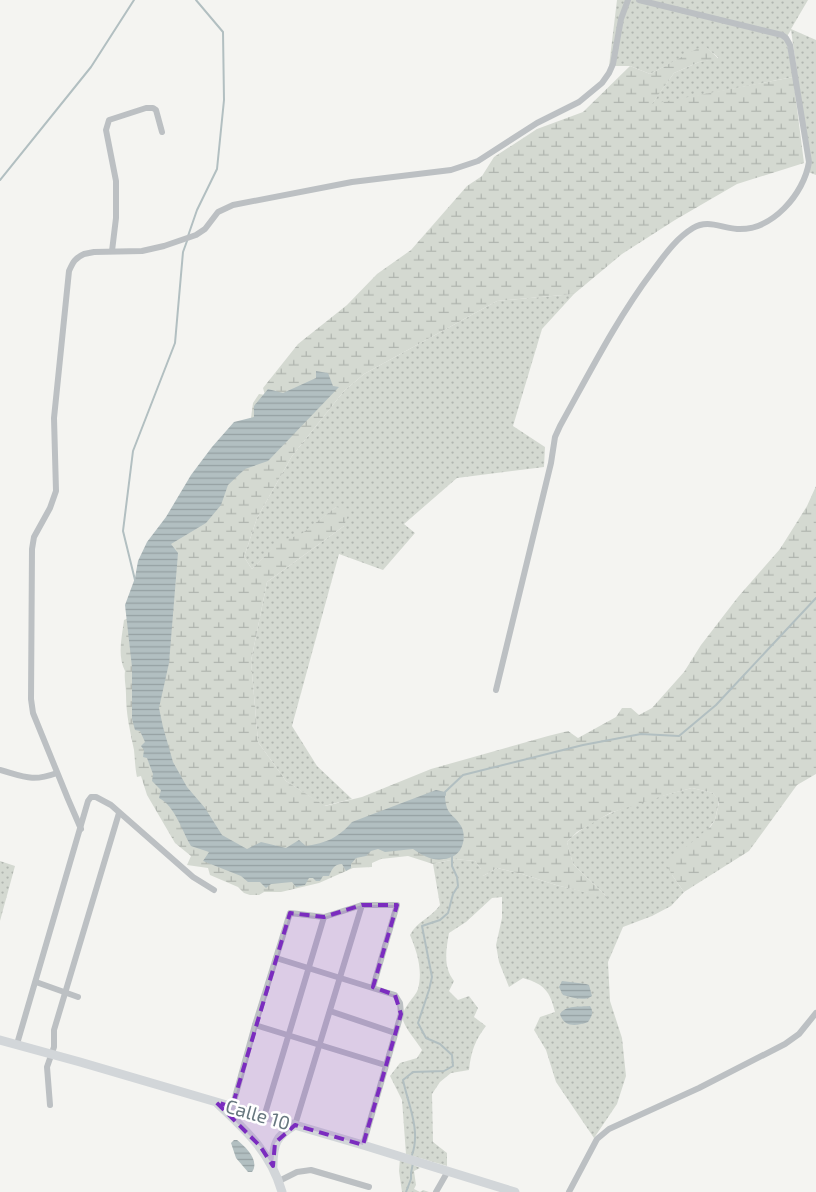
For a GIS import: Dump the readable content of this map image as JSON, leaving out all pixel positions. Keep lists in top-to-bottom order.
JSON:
{
  "streets": {
    "main road": ["Calle 10"]
  }
}
